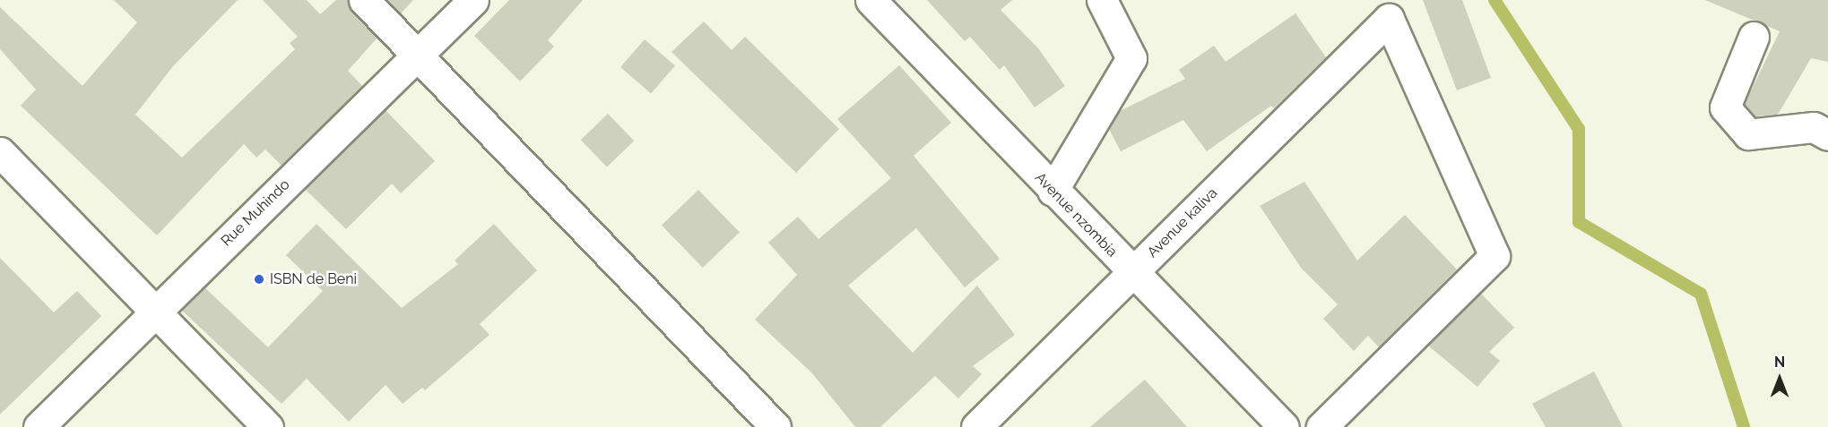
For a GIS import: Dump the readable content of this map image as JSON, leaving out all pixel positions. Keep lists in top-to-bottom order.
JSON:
{
  "streets": {
    "street": ["Rue Muhindo", "Avenue nzombia", "Avenue kaliva"]
  },
  "crossings": [
    ["Avenue nzombia", "Avenue kaliva"]
  ],
  "places": ["ISBN de Beni"],
  "north": "top"
}
